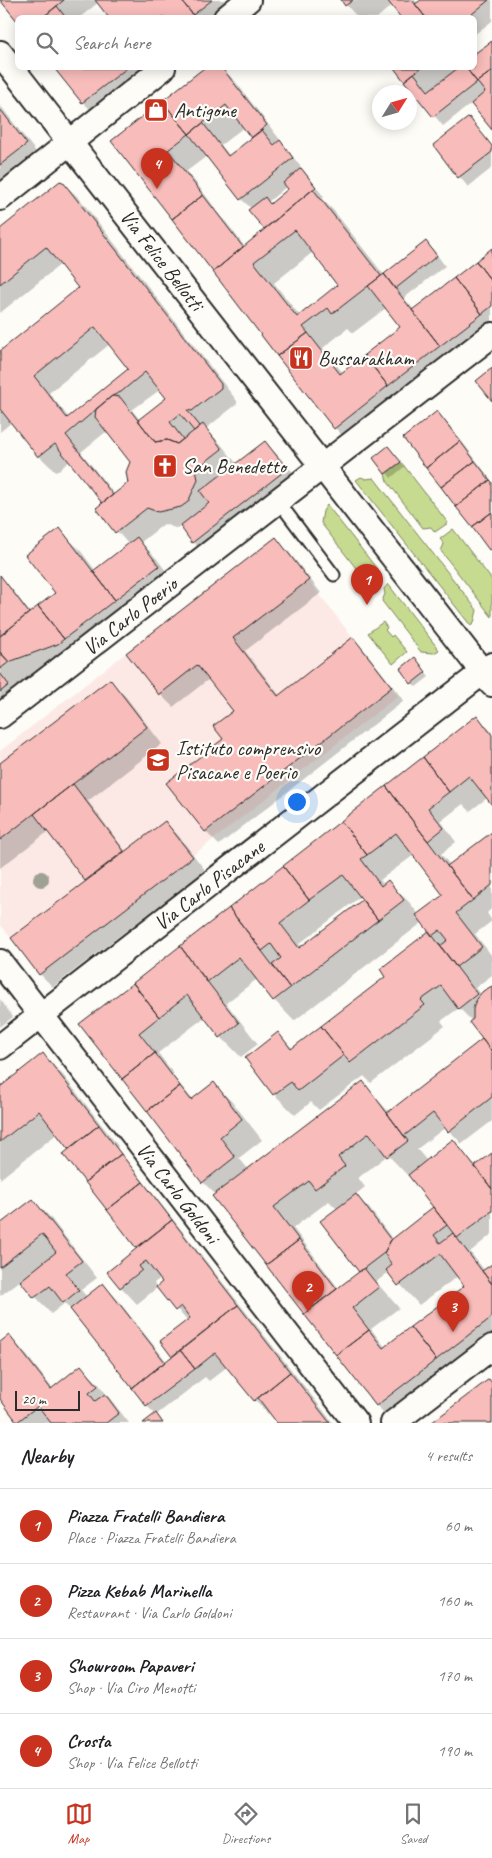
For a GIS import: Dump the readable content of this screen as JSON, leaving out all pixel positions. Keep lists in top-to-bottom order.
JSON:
{
  "streets": {
    "street": [
      "Via Felice Bellotti",
      "Via Carlo Poerio",
      "Via Carlo Pisacane",
      "Via Carlo Goldoni"
    ]
  },
  "crossings": [
    ["Via Felice Bellotti", "Via Carlo Poerio"],
    ["Via Felice Bellotti", "Via Carlo Pisacane"],
    ["Via Carlo Pisacane", "Via Carlo Goldoni"]
  ],
  "places": {
    "shop": ["Antigone"],
    "restaurant": ["Bussarakham"],
    "church": ["San Benedetto"],
    "school or university": ["Istituto comprensivo Pisacane e Poerio"]
  },
  "scale_bar": "20 m",
  "north": "top right",
  "page": {
    "search": "Search here",
    "pins": [
      "4",
      "1",
      "2",
      "3"
    ],
    "scale": "20 m",
    "heading": ["Nearby", "4 results"],
    "list": [
      {
        "mark": "1",
        "name": "Piazza Fratelli Bandiera",
        "note": "Place · Piazza Fratelli Bandiera",
        "value": "60 m"
      },
      {
        "mark": "2",
        "name": "Pizza Kebab Marinella",
        "note": "Restaurant · Via Carlo Goldoni",
        "value": "160 m"
      },
      {
        "mark": "3",
        "name": "Showroom Papaveri",
        "note": "Shop · Via Ciro Menotti",
        "value": "170 m"
      },
      {
        "mark": "4",
        "name": "Crosta",
        "note": "Shop · Via Felice Bellotti",
        "value": "190 m"
      }
    ],
    "nav": ["Map", "Directions", "Saved"]
  }
}
